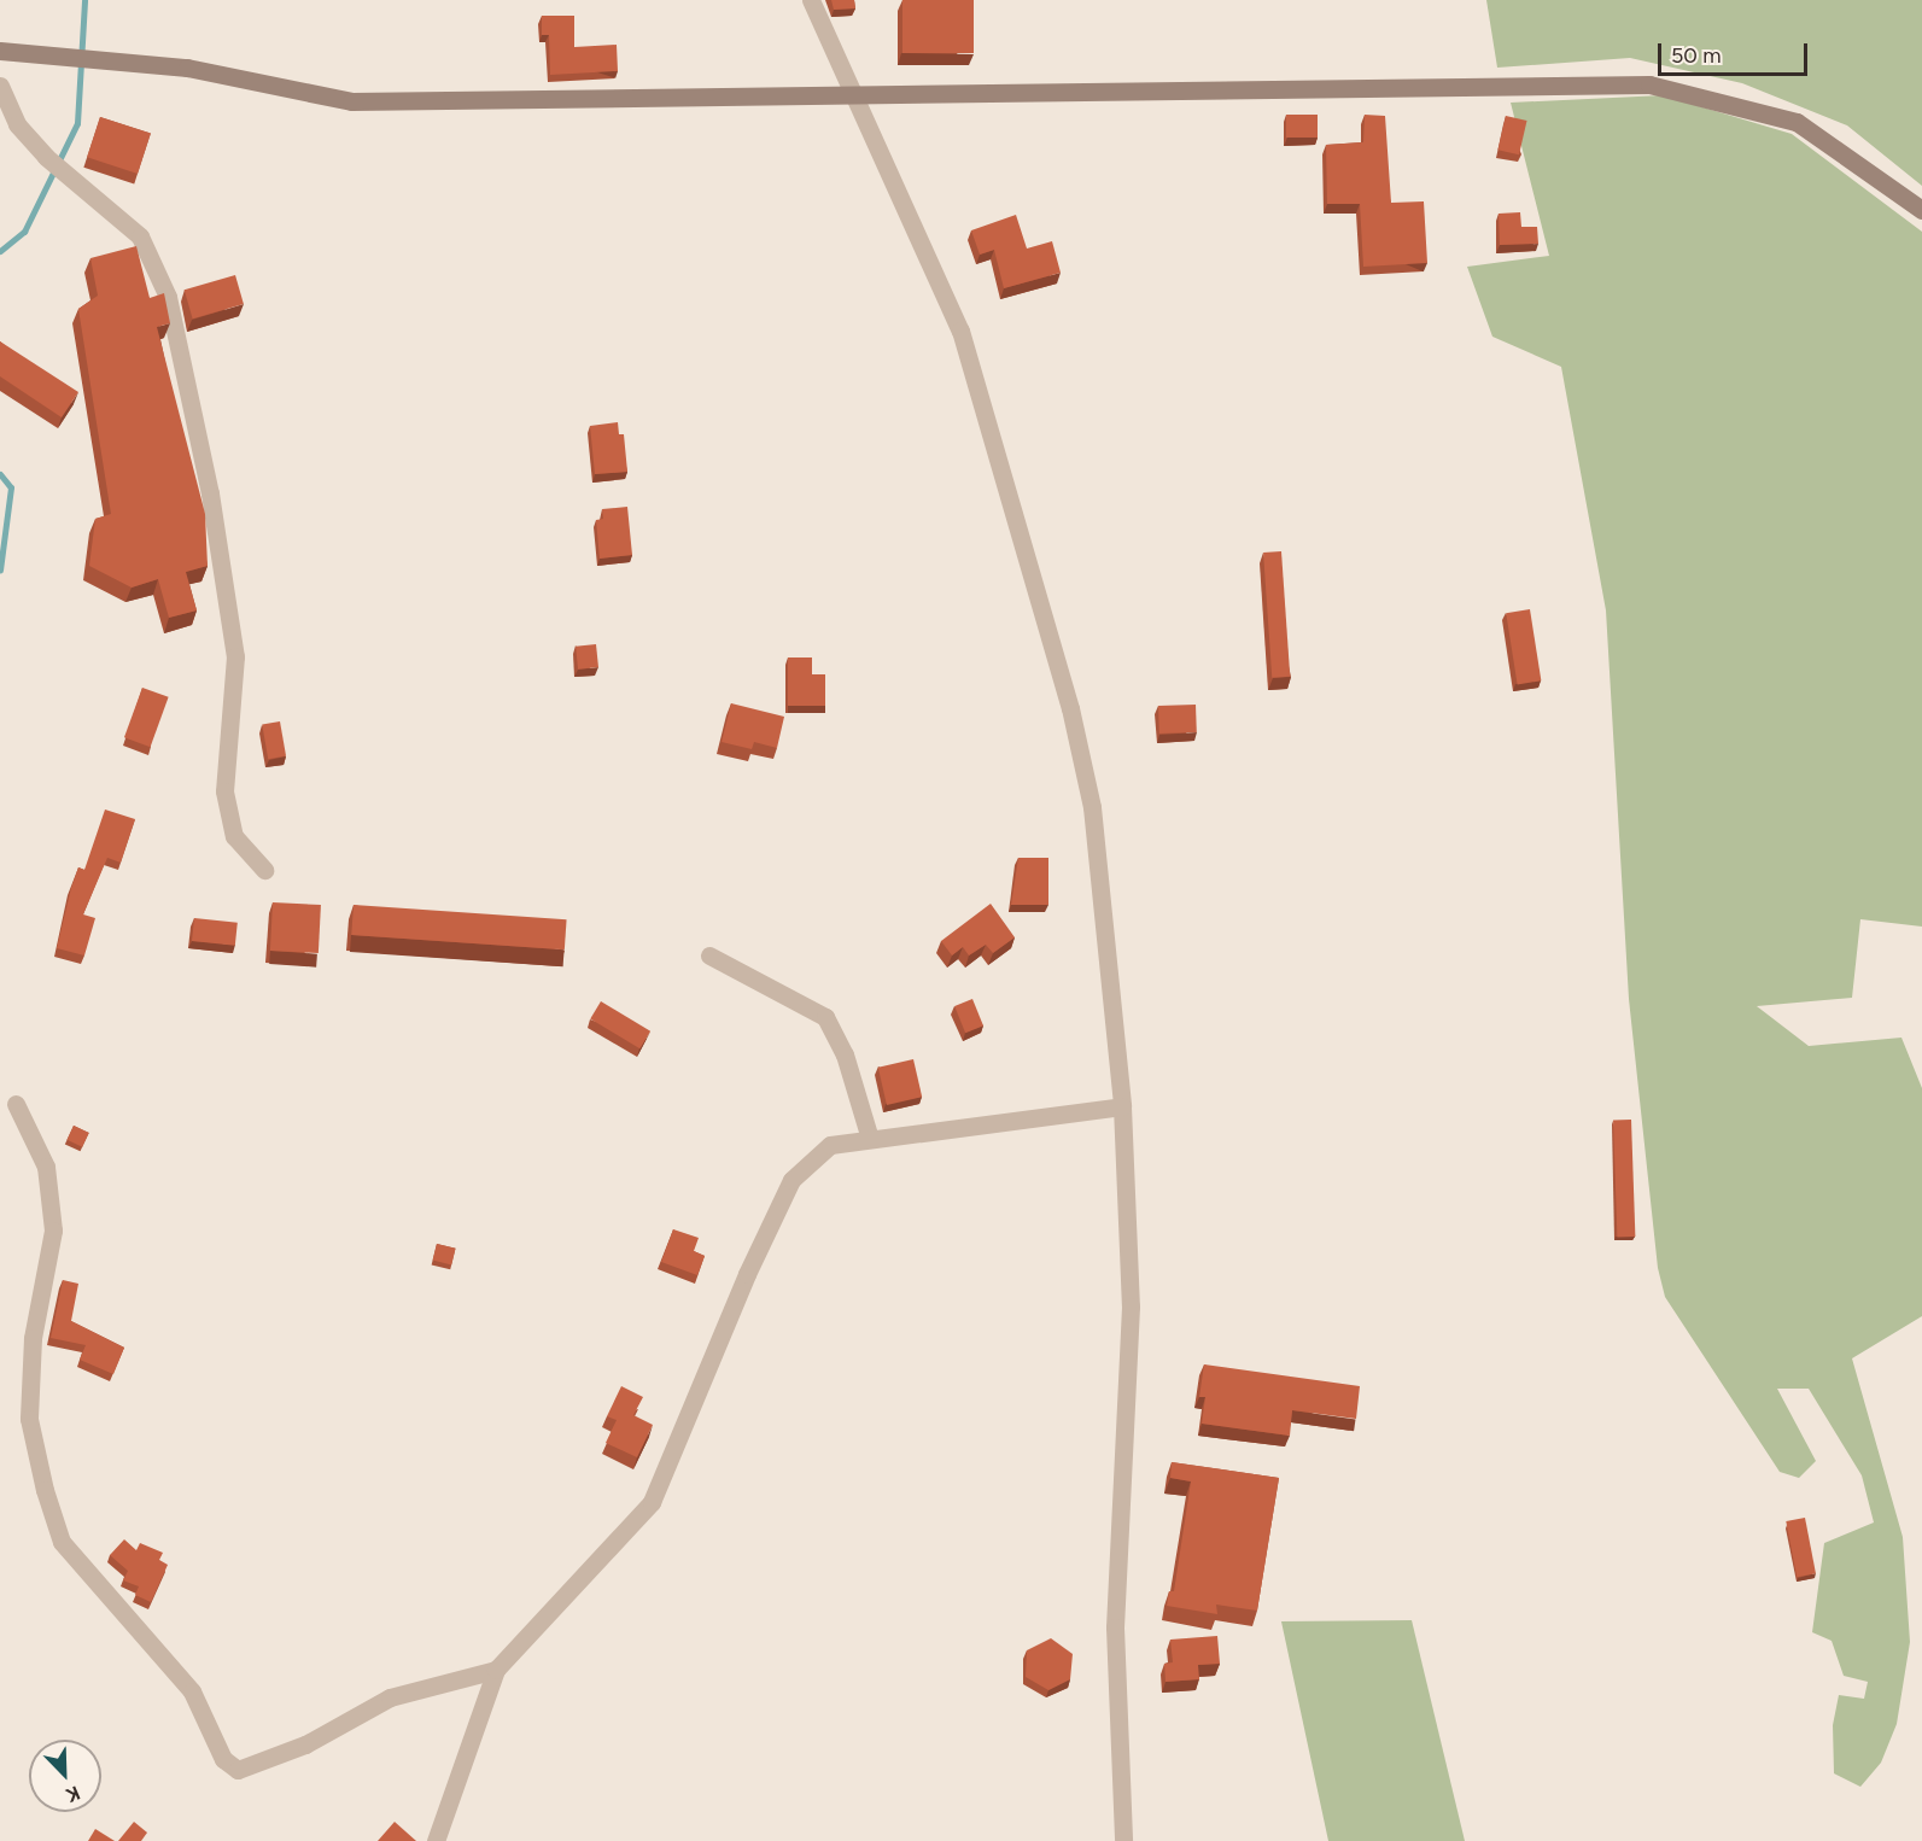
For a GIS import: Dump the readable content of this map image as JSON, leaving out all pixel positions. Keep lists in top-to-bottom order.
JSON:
{
  "scale_bar": "50 m",
  "north": "bottom right"
}
